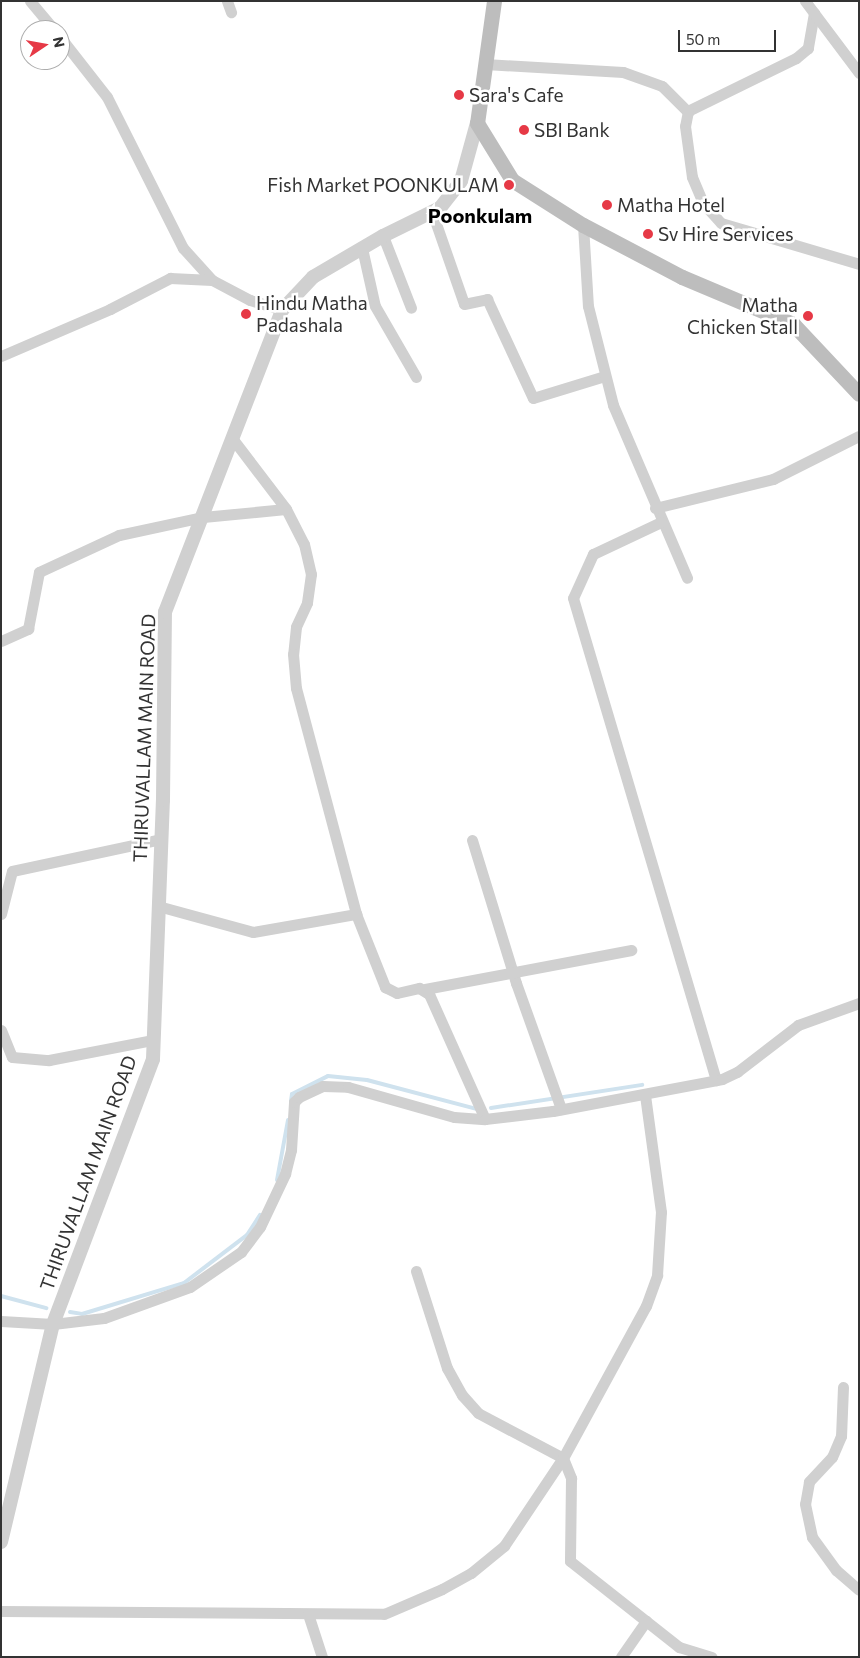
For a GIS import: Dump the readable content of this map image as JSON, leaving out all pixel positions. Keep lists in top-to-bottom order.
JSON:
{
  "streets": {
    "main road": ["THIRUVALLAM MAIN ROAD"]
  },
  "districts": ["Poonkulam"],
  "places": [
    "Sara's Cafe",
    "SBI Bank",
    "Fish Market POONKULAM",
    "Matha Hotel",
    "Sv Hire Services",
    "Hindu Matha Padashala",
    "Matha Chicken Stall"
  ],
  "scale_bar": "50 m",
  "north": "right"
}
